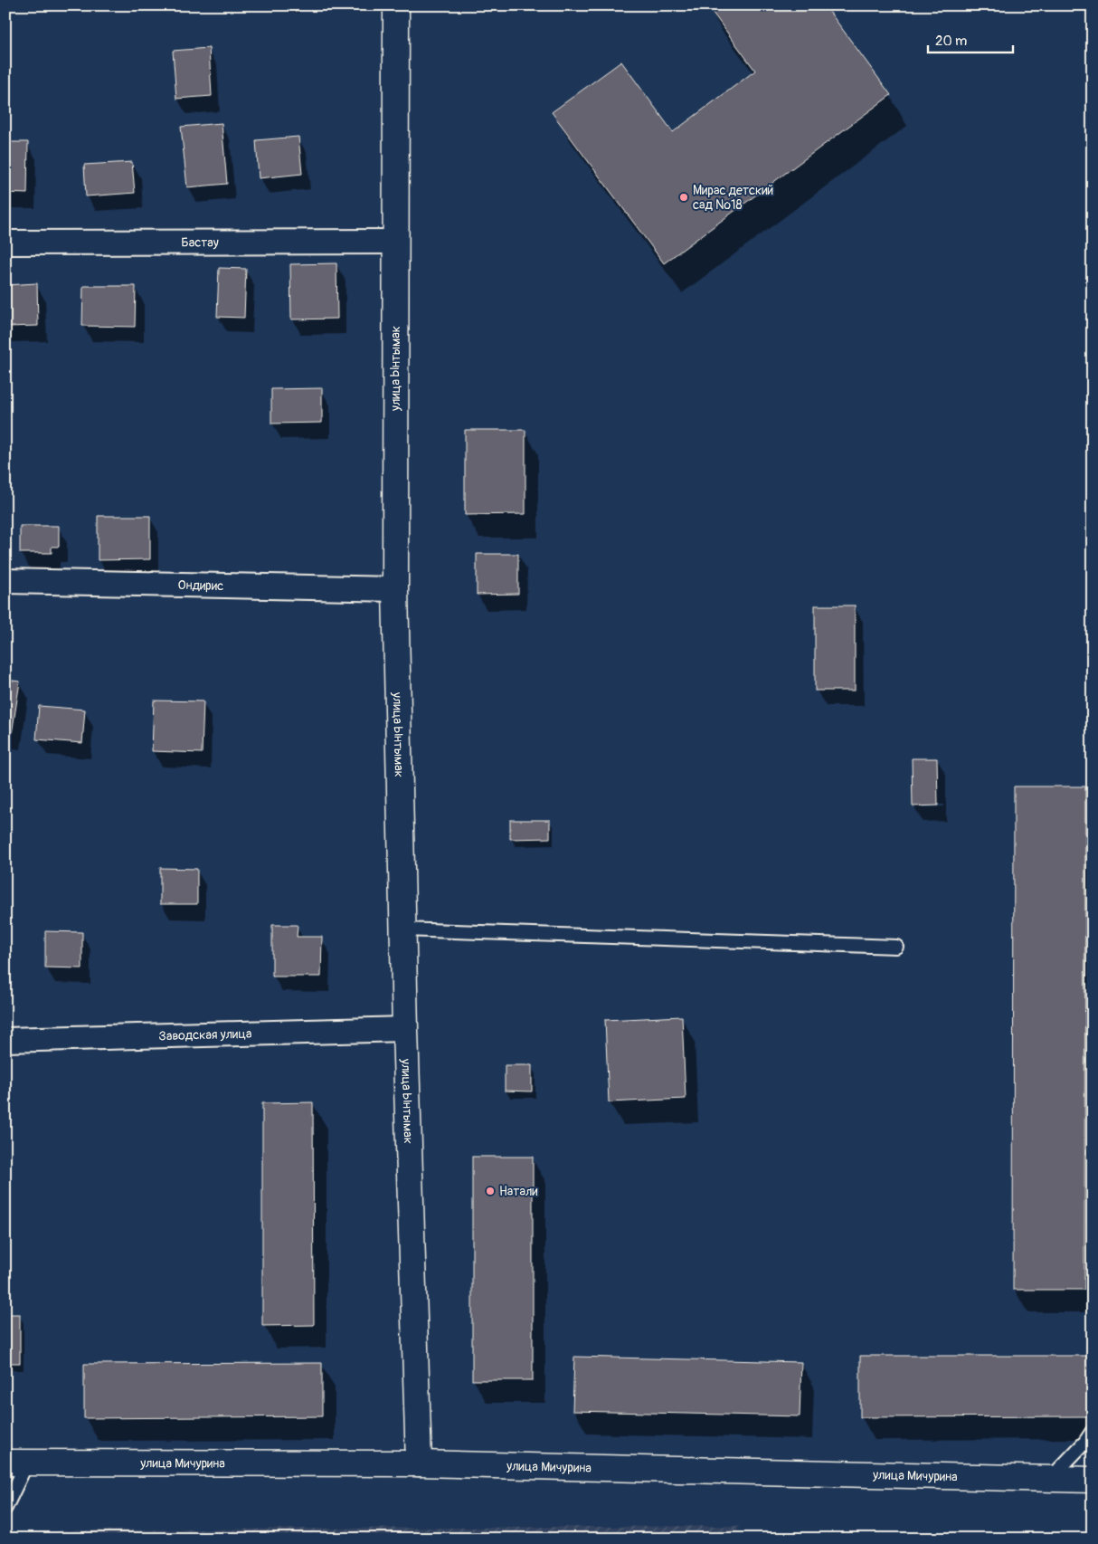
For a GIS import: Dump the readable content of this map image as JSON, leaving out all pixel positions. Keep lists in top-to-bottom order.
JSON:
{
  "streets": {
    "street": [
      "Бастау",
      "улица Ынтымак",
      "Ондирис",
      "Заводская улица",
      "улица Мичурина"
    ]
  },
  "crossings": [
    ["Бастау", "улица Ынтымак"],
    ["улица Ынтымак", "Ондирис"],
    ["улица Ынтымак", "Заводская улица"],
    ["улица Ынтымак", "улица Мичурина"]
  ],
  "places": ["Мирас детский сад №18", "Натали"],
  "scale_bar": "20 m"
}
